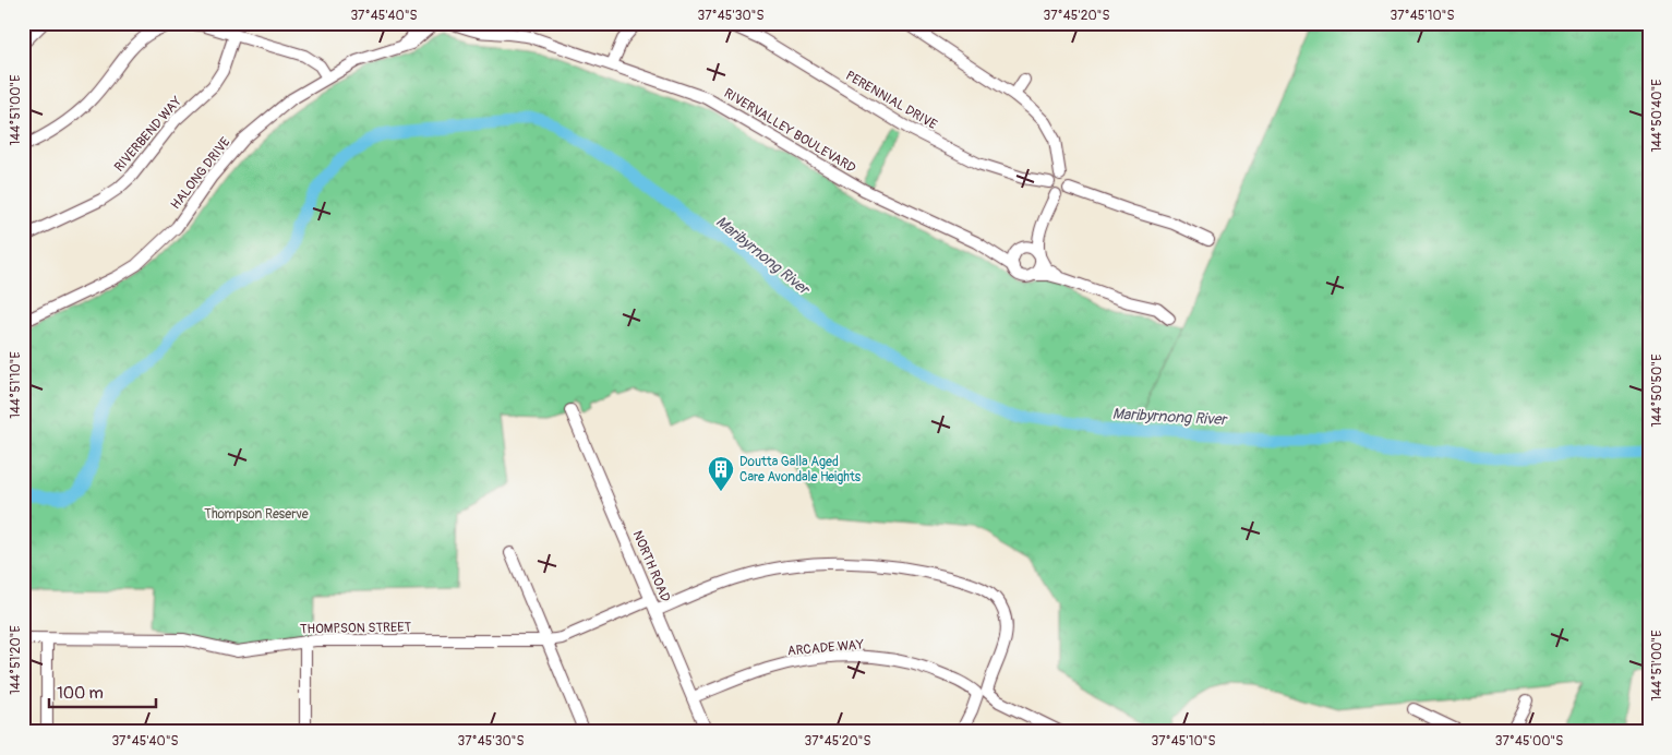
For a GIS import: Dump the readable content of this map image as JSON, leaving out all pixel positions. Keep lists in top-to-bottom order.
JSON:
{
  "streets": {
    "street": [
      "PERENNIAL DRIVE",
      "RIVERVALLEY BOULEVARD",
      "RIVERBEND WAY",
      "HALONG DRIVE",
      "NORTH ROAD",
      "THOMPSON STREET",
      "ARCADE WAY"
    ]
  },
  "crossings": [
    ["RIVERVALLEY BOULEVARD", "HALONG DRIVE"],
    ["NORTH ROAD", "THOMPSON STREET"],
    ["NORTH ROAD", "ARCADE WAY"]
  ],
  "water": ["Maribyrnong River"],
  "parks": ["Thompson Reserve"],
  "places": {
    "building": ["Doutta Galla Aged Care Avondale Heights"]
  },
  "scale_bar": "100 m",
  "coordinates": [
    "37°45'40\"S",
    "37°45'30\"S",
    "37°45'20\"S",
    "37°45'10\"S",
    "144°51'00\"E",
    "144°50'40\"E",
    "144°51'10\"E",
    "144°50'50\"E",
    "144°51'20\"E",
    "37°45'00\"S"
  ]
}
